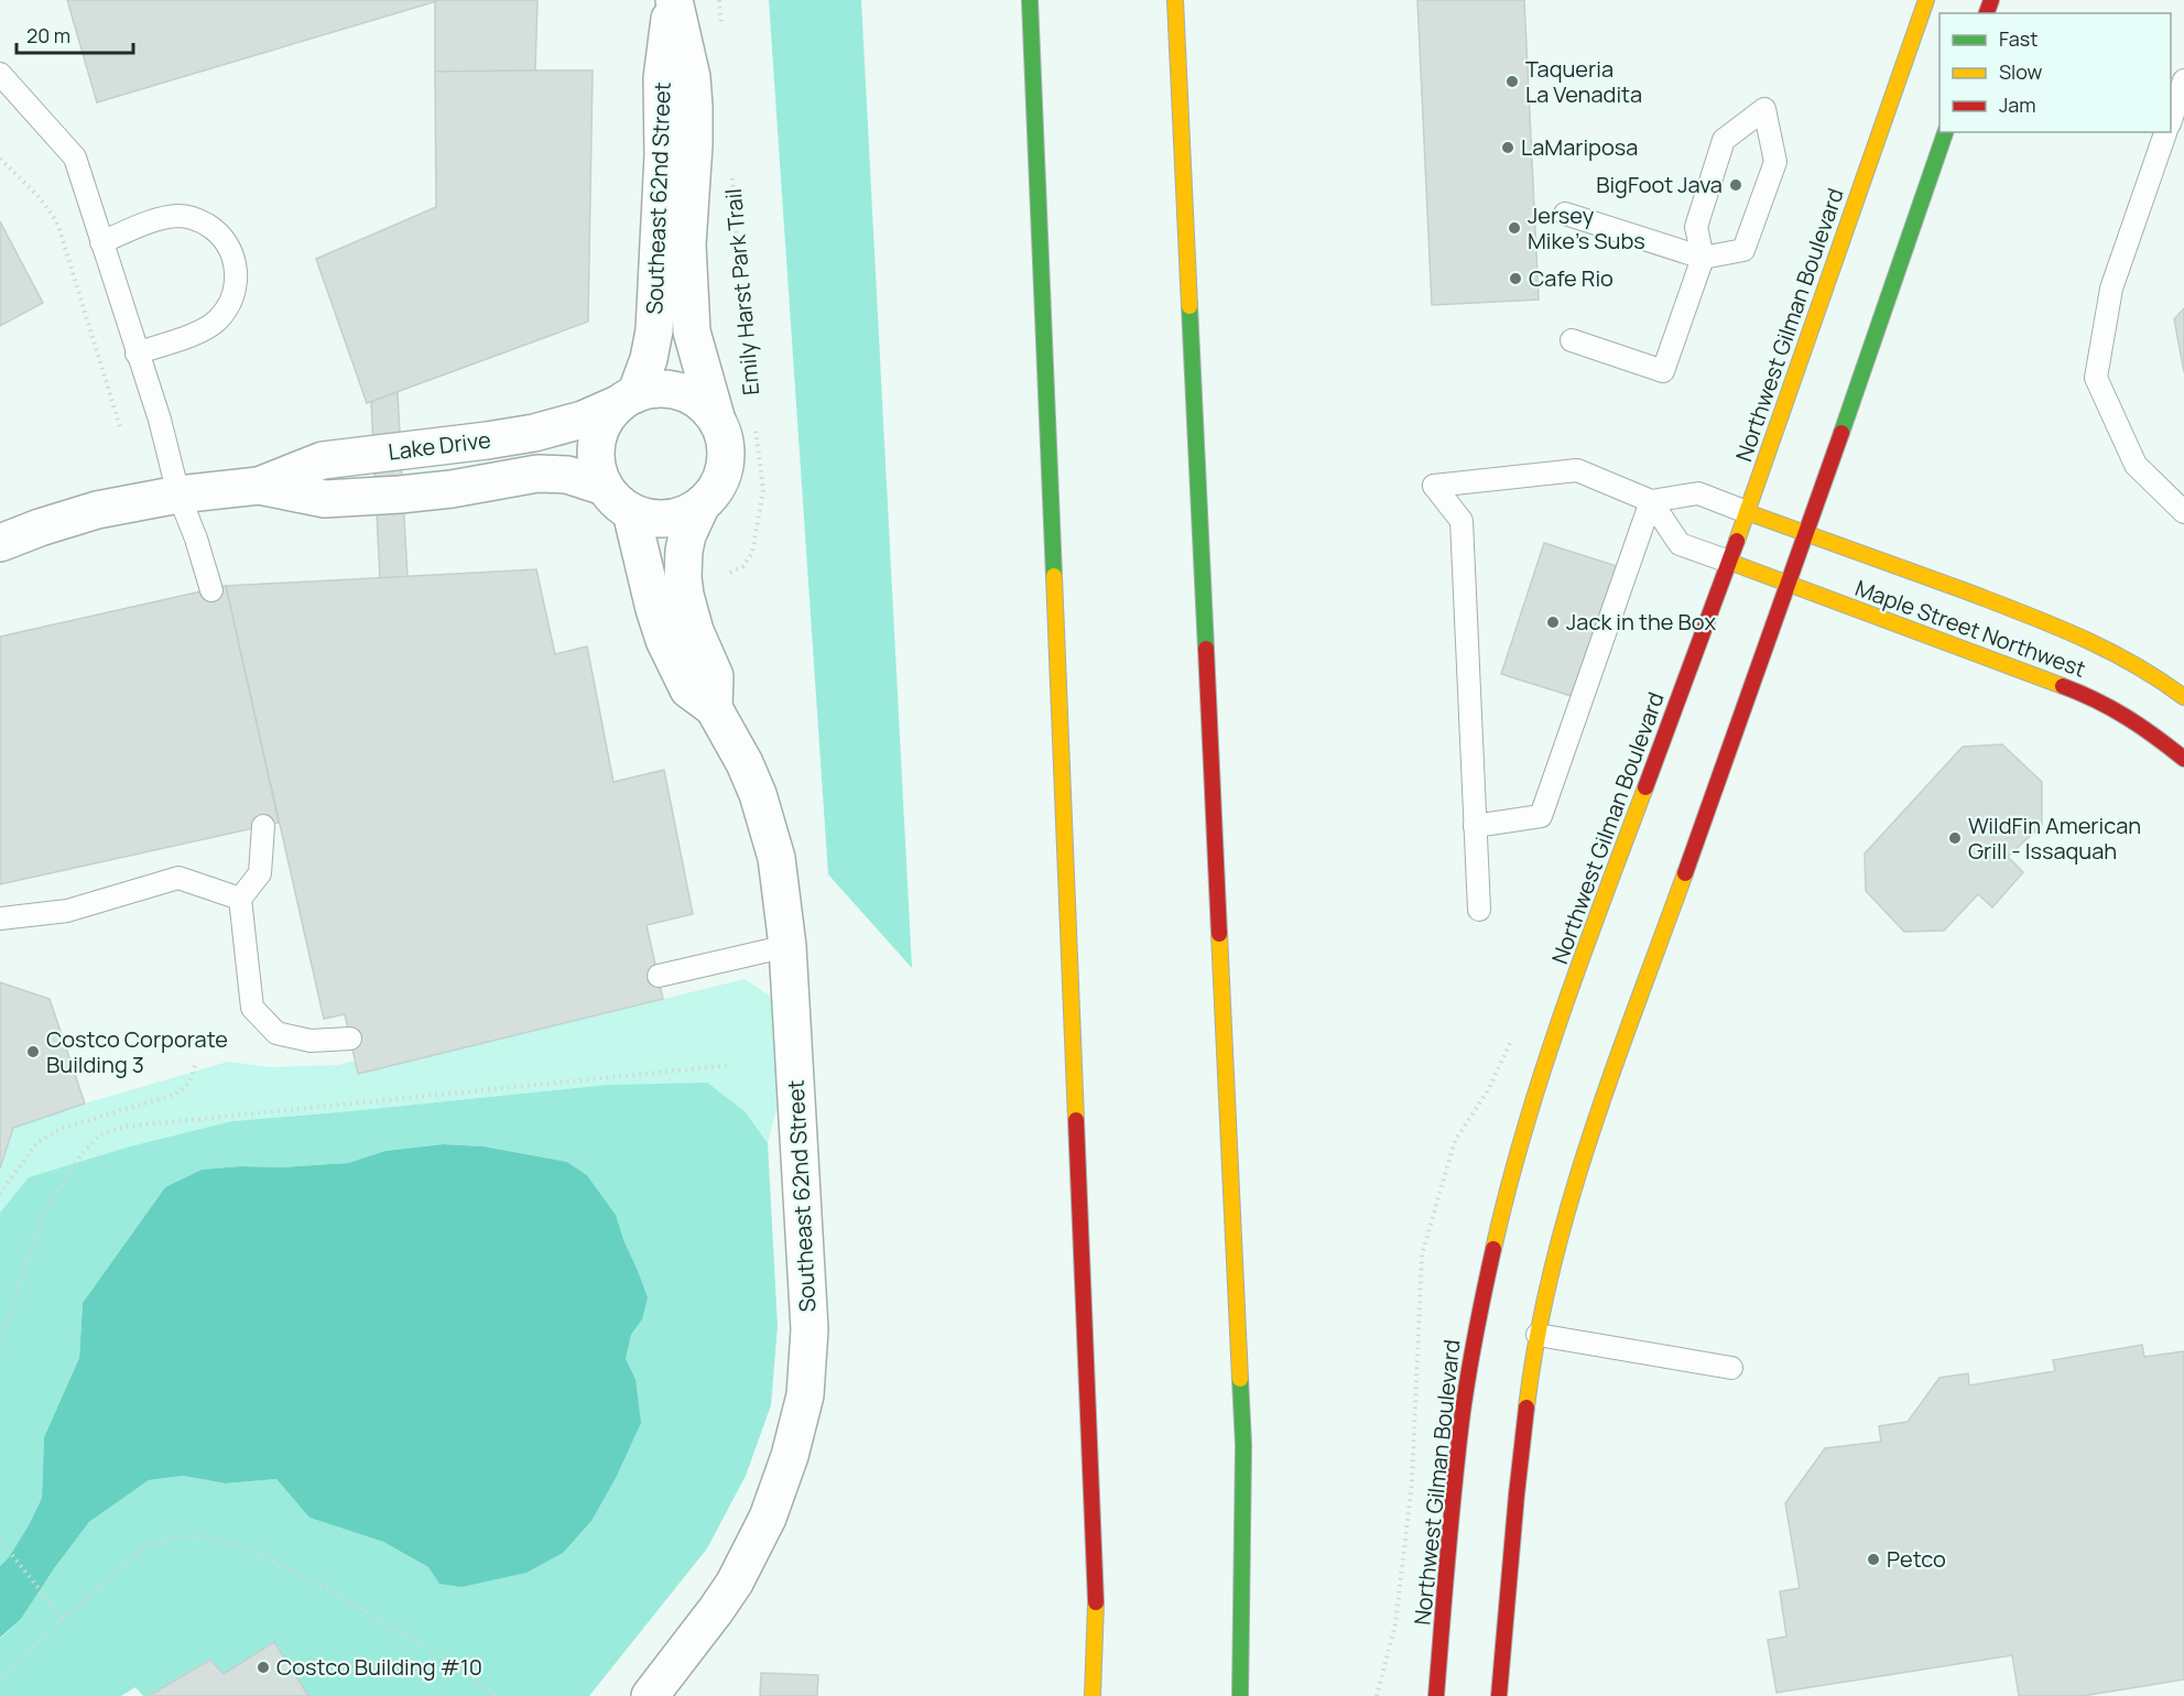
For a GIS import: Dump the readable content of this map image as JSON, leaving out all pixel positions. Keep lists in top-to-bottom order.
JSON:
{
  "streets": {
    "main road": ["Northwest Gilman Boulevard", "Maple Street Northwest"],
    "street": ["Southeast 62nd Street", "Lake Drive"],
    "path": ["Emily Harst Park Trail"]
  },
  "crossings": [
    ["Southeast 62nd Street", "Lake Drive"],
    ["Northwest Gilman Boulevard", "Maple Street Northwest"]
  ],
  "places": [
    "Taqueria La Venadita",
    "LaMariposa",
    "BigFoot Java",
    "Jersey Mike's Subs",
    "Cafe Rio",
    "Jack in the Box",
    "WildFin American Grill - Issaquah",
    "Costco Corporate Building 3",
    "Petco",
    "Costco Building #10"
  ],
  "legend": ["Fast", "Slow", "Jam"],
  "scale_bar": "20 m"
}
